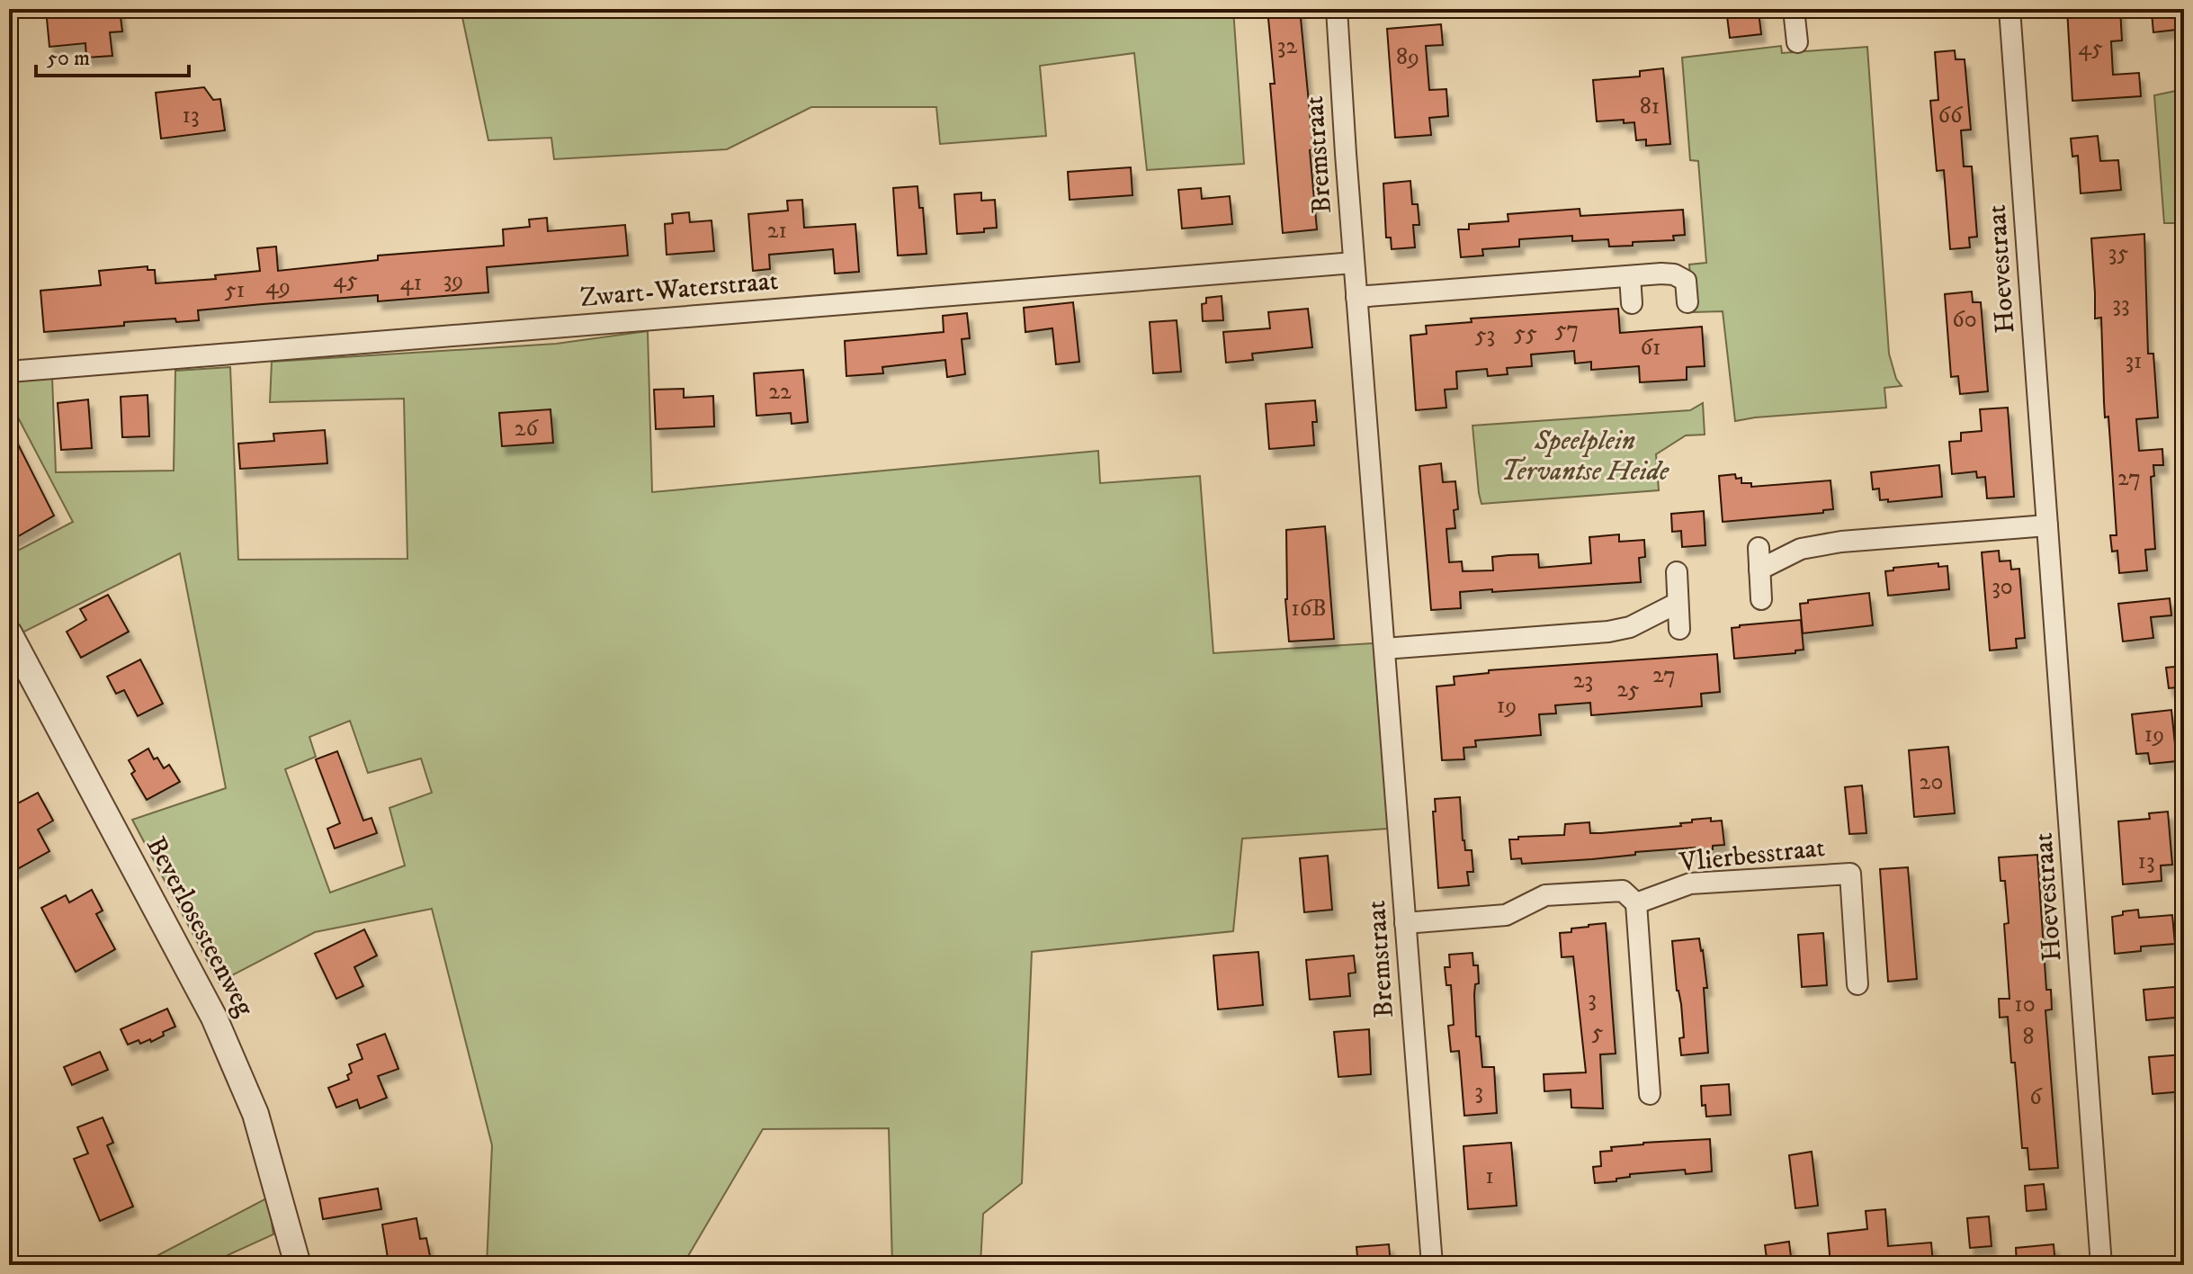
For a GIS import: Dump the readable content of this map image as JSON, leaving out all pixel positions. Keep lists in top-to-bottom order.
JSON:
{
  "streets": {
    "street": [
      "Bremstraat",
      "Hoevestraat",
      "Zwart-Waterstraat",
      "Vlierbesstraat",
      "Beverlosesteenweg"
    ]
  },
  "crossings": [
    ["Bremstraat", "Zwart-Waterstraat"]
  ],
  "parks": ["Speelplein Tervantse Heide"],
  "house_numbers": [
    "32",
    "45",
    "89",
    "81",
    "13",
    "66",
    "21",
    "35",
    "45",
    "39",
    "41",
    "49",
    "51",
    "33",
    "60",
    "57",
    "55",
    "53",
    "61",
    "31",
    "22",
    "26",
    "27",
    "30",
    "16B",
    "27",
    "23",
    "25",
    "19",
    "19",
    "20",
    "13",
    "3",
    "10",
    "5",
    "8",
    "3",
    "6",
    "1"
  ],
  "scale_bar": "50 m"
}
